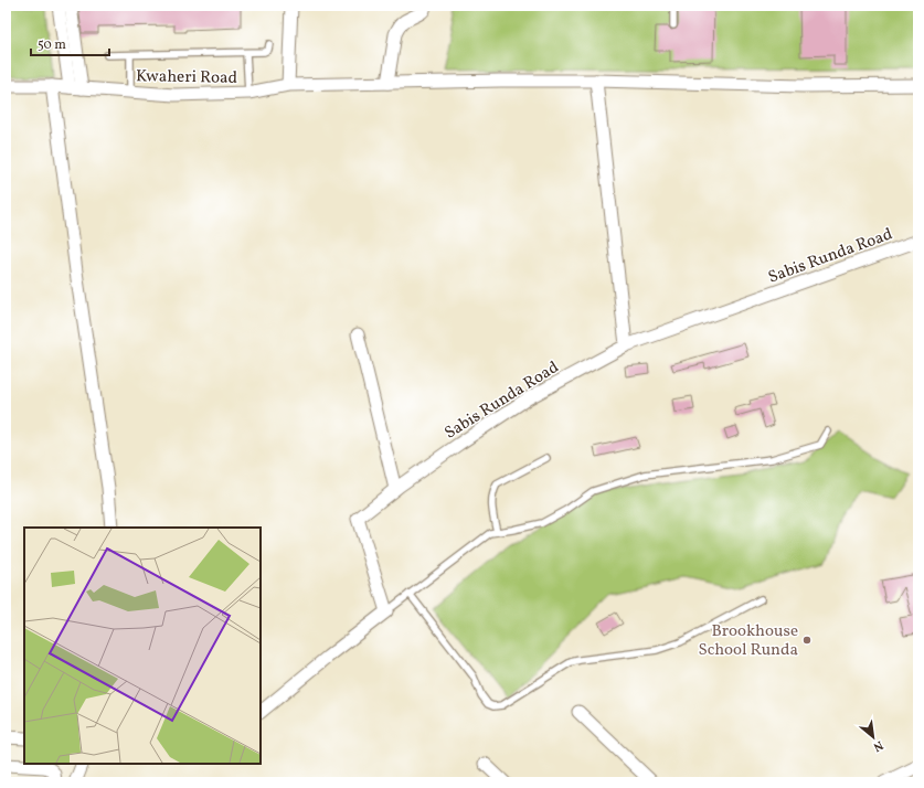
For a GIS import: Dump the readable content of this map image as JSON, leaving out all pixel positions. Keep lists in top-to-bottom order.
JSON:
{
  "streets": {
    "street": ["Kwaheri Road", "Sabis Runda Road"]
  },
  "places": ["Brookhouse School Runda"],
  "scale_bar": "50 m",
  "north": "bottom right"
}
